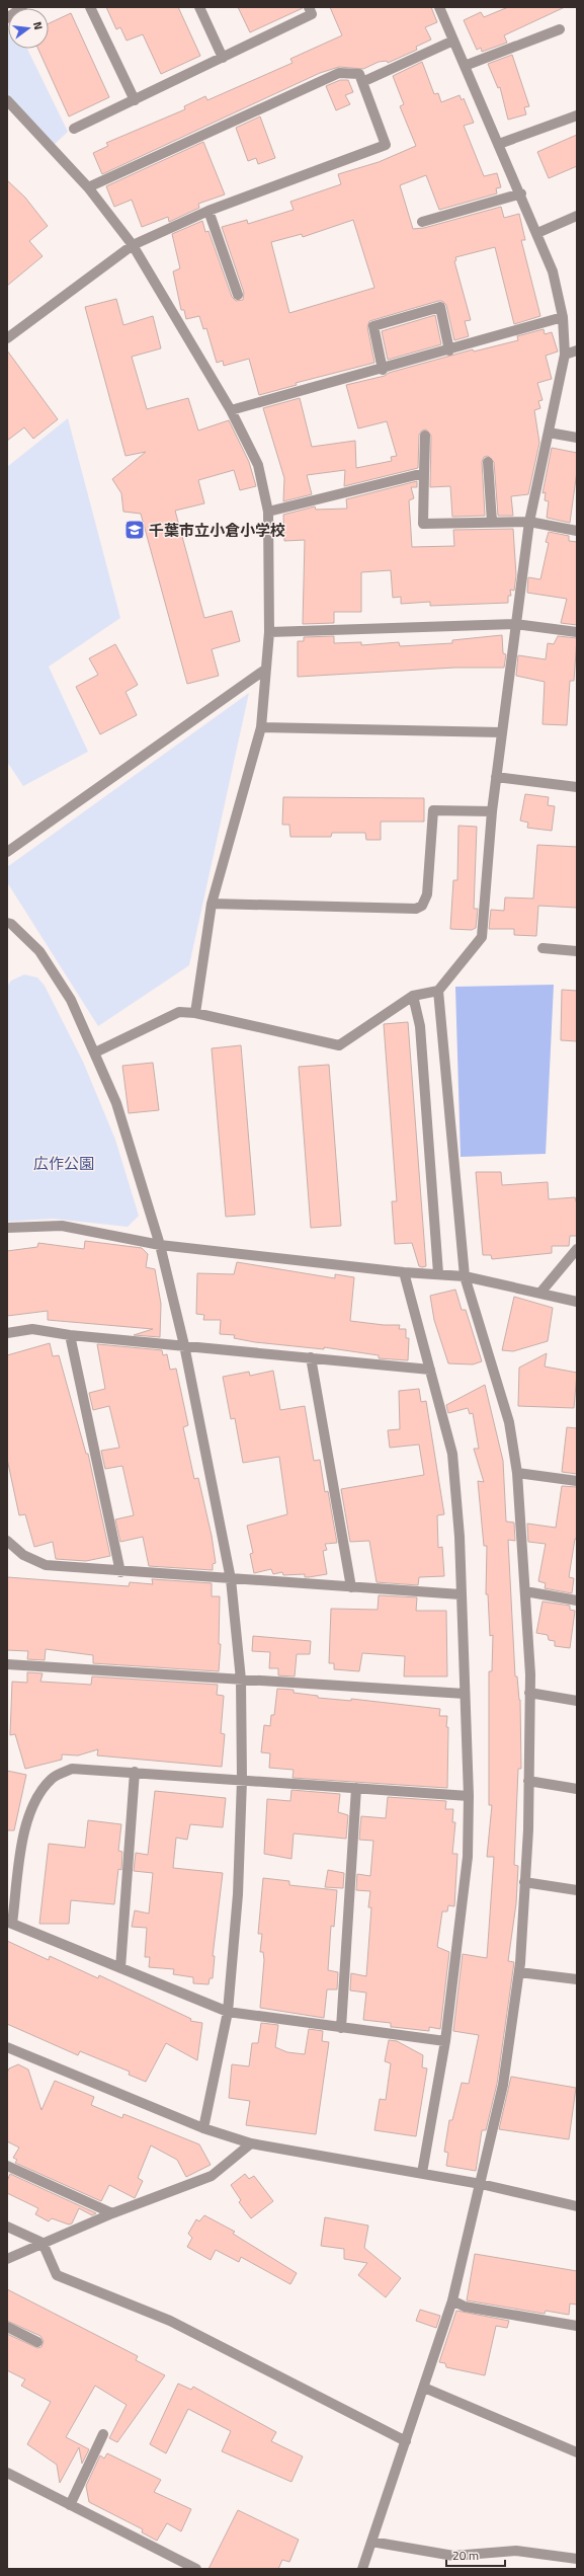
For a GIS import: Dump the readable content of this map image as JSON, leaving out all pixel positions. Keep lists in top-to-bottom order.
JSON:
{
  "parks": ["広作公園"],
  "places": {
    "school or university": ["千葉市立小倉小学校"]
  },
  "scale_bar": "20 m",
  "north": "right"
}
